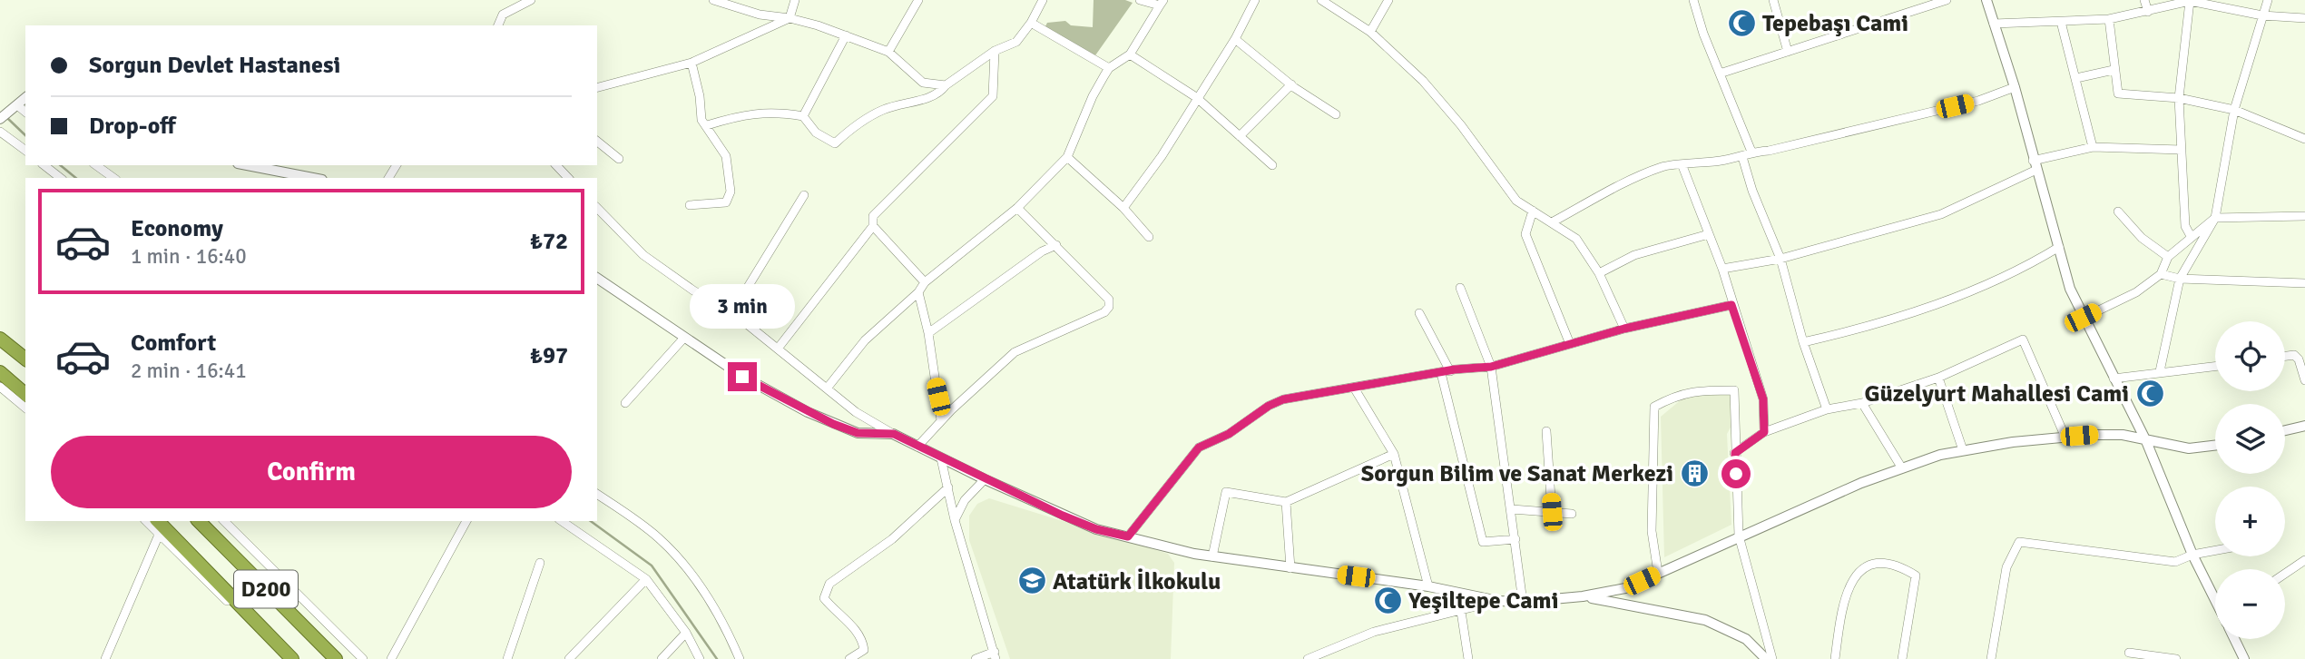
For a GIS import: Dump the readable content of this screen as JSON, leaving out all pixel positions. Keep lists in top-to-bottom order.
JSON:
{
  "streets": {
    "highway": ["D200"]
  },
  "places": {
    "mosque": ["Tepebaşı Cami", "Güzelyurt Mahallesi Cami", "Yeşiltepe Cami"],
    "building": ["Sorgun Bilim ve Sanat Merkezi"],
    "school or university": ["Atatürk İlkokulu"]
  },
  "page": {
    "banner": ["Sorgun Devlet Hastanesi", "Drop-off"],
    "list": [
      {
        "name": "Economy",
        "note": "1 min · 16:40",
        "value": "₺72"
      },
      {
        "name": "Comfort",
        "note": "2 min · 16:41",
        "value": "₺97"
      }
    ],
    "bubble": "3 min",
    "map_buttons": ["+", "−"],
    "buttons": "Confirm"
  }
}
